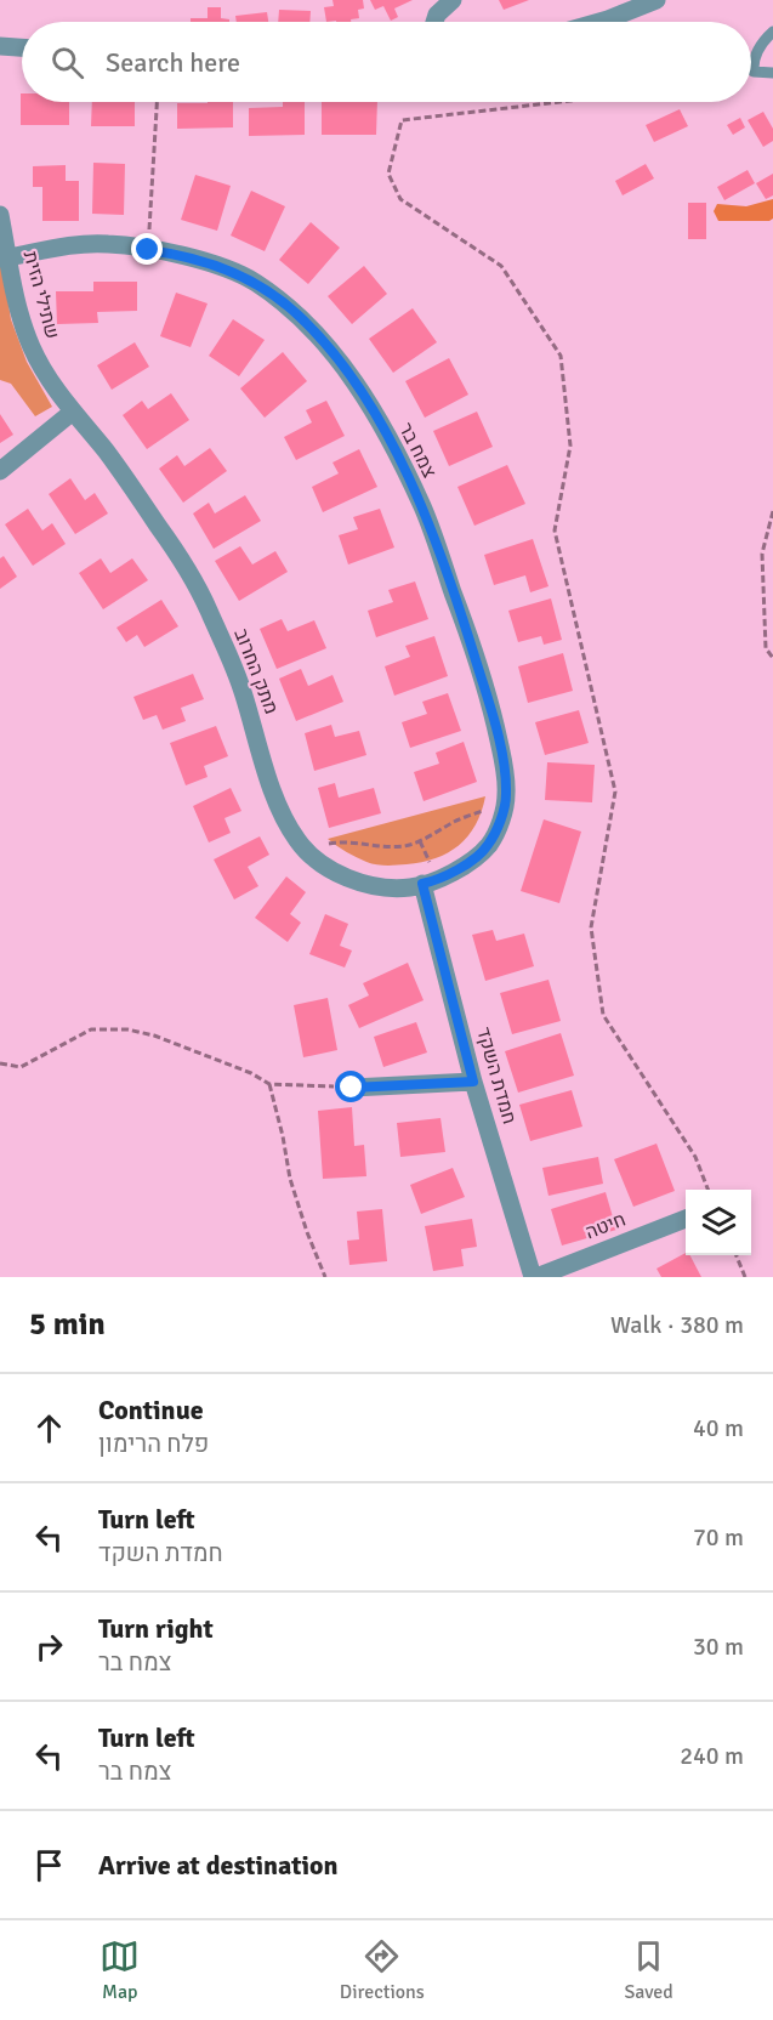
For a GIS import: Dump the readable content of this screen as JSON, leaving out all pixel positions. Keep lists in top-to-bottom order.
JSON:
{
  "streets": {
    "street": [
      "שתילי הזית",
      "צמח בר",
      "מתק החרוב",
      "חמדת השקד",
      "חיטה"
    ]
  },
  "crossings": [
    ["שתילי הזית", "צמח בר"],
    ["שתילי הזית", "מתק החרוב"],
    ["צמח בר", "מתק החרוב"],
    ["צמח בר", "חמדת השקד"],
    ["מתק החרוב", "חמדת השקד"],
    ["חמדת השקד", "חיטה"]
  ],
  "page": {
    "search": "Search here",
    "heading": ["5 min", "Walk · 380 m"],
    "list": [
      ["Continue", "פלח הרימון", "40 m"],
      ["Turn left", "חמדת השקד", "70 m"],
      ["Turn right", "צמח בר", "30 m"],
      ["Turn left", "צמח בר", "240 m"],
      "Arrive at destination"
    ],
    "nav": ["Map", "Directions", "Saved"]
  }
}
